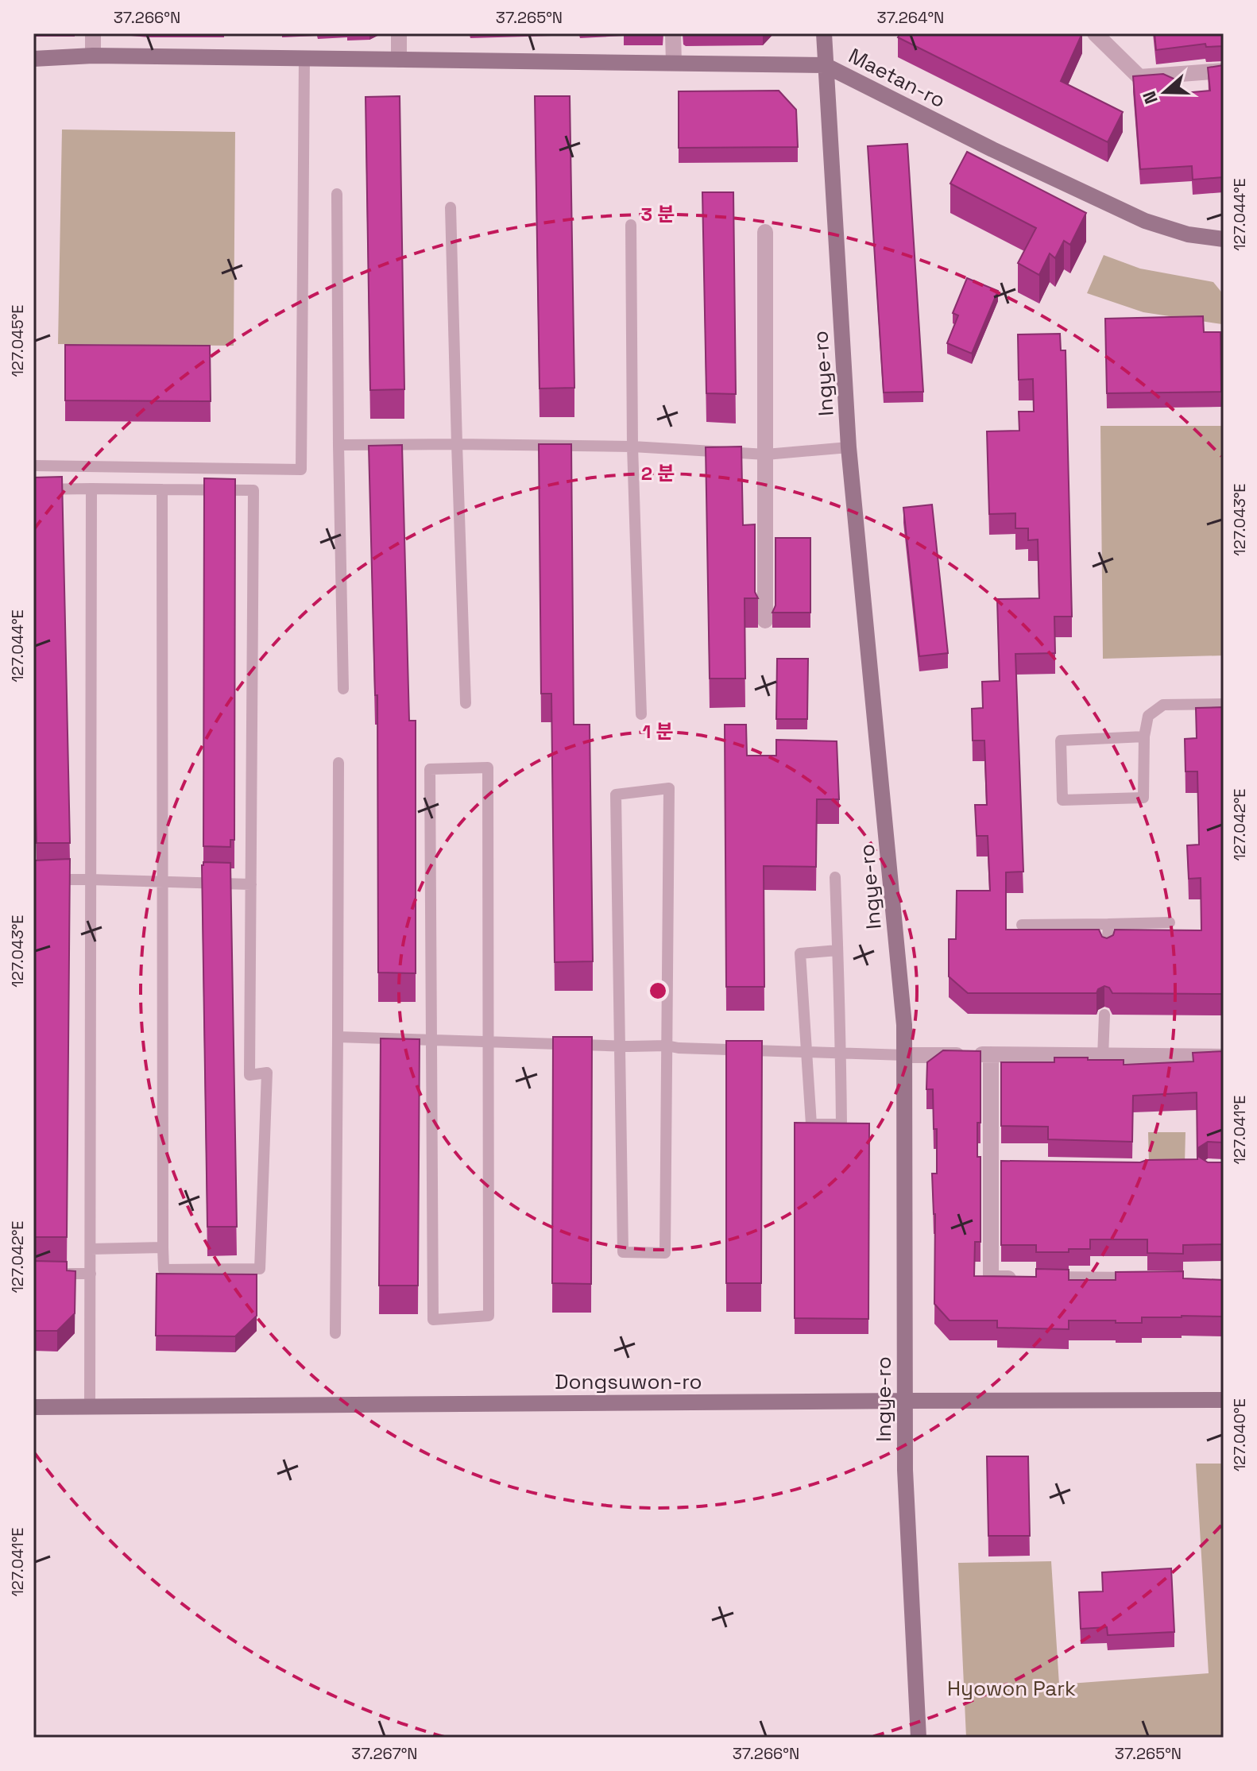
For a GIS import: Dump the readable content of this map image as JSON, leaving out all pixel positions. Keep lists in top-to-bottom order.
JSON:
{
  "streets": {
    "street": ["Maetan-ro", "Ingye-ro", "Dongsuwon-ro"]
  },
  "crossings": [
    ["Maetan-ro", "Ingye-ro"],
    ["Ingye-ro", "Dongsuwon-ro"]
  ],
  "parks": ["Hyowon Park"],
  "north": "left",
  "coordinates": [
    "37.266°N",
    "37.265°N",
    "37.264°N",
    "127.044°E",
    "127.045°E",
    "127.043°E",
    "127.042°E",
    "127.041°E",
    "127.040°E",
    "37.267°N"
  ],
  "rings": ["3 분", "2 분", "1 분"]
}
